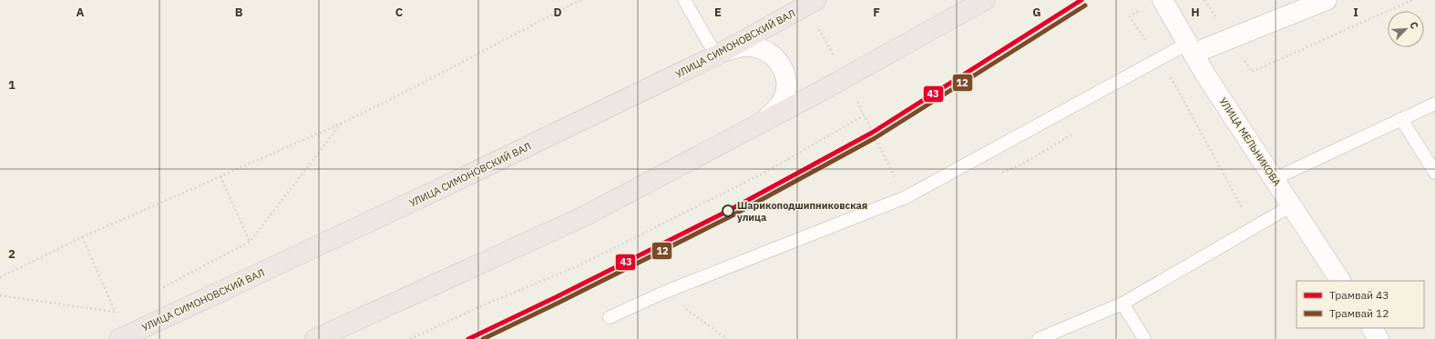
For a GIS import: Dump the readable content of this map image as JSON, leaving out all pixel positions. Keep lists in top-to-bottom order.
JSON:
{
  "streets": {
    "main road": ["УЛИЦА СИМОНОВСКИЙ ВАЛ"],
    "street": ["УЛИЦА МЕЛЬНИКОВА"]
  },
  "places": ["Шарикоподшипниковская улица"],
  "lines": ["tram line 43", "tram line 12"],
  "legend": ["Трамвай 43", "Трамвай 12"],
  "north": "top right",
  "grid": {
    "columns": [
      "A",
      "B",
      "C",
      "D",
      "E",
      "F",
      "G",
      "H",
      "I"
    ],
    "rows": ["1", "2"]
  }
}
